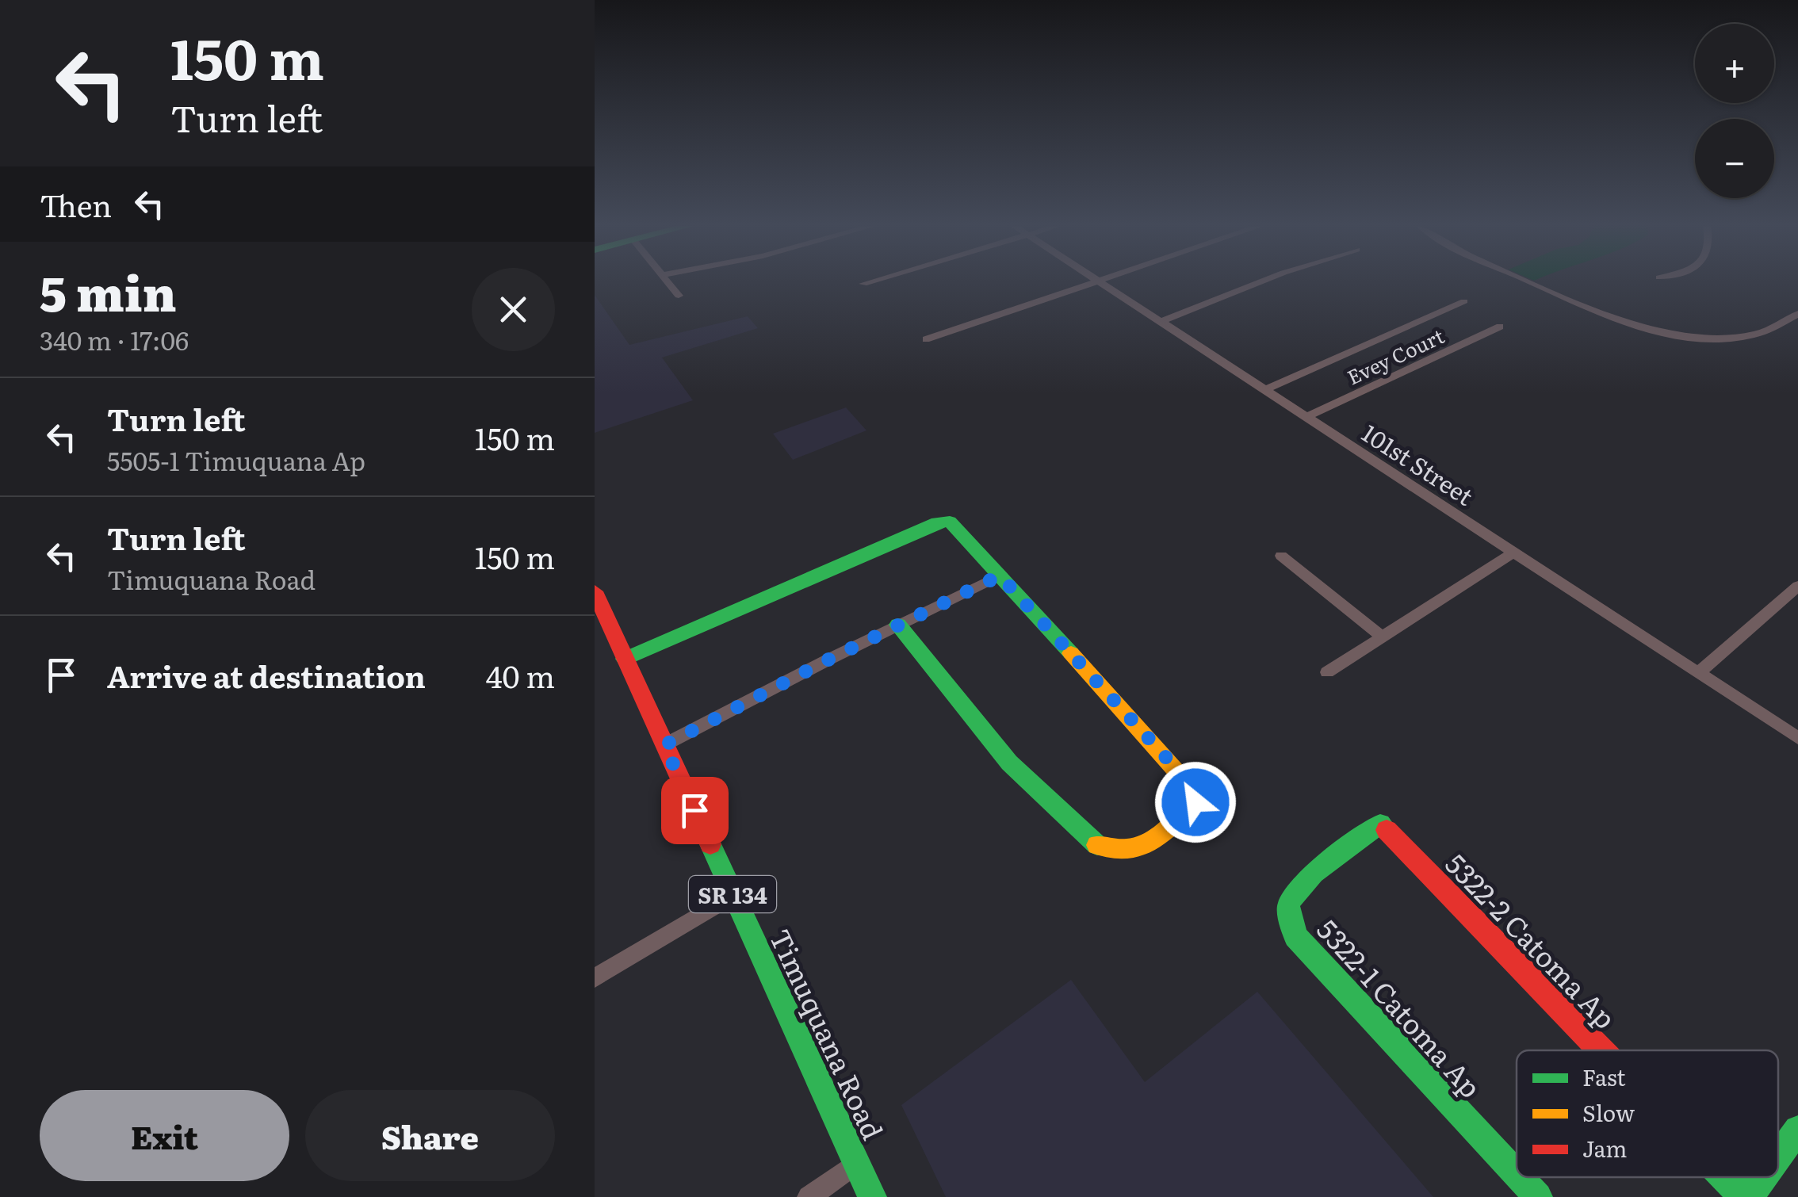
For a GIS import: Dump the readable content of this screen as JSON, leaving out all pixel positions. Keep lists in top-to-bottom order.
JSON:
{
  "streets": {
    "street": [
      "Evey Court",
      "101st Street",
      "SR 134",
      "5322-2 Catoma Ap",
      "5322-1 Catoma Ap",
      "Timuquana Road"
    ]
  },
  "crossings": [
    ["Evey Court", "101st Street"],
    ["5322-2 Catoma Ap", "5322-1 Catoma Ap"]
  ],
  "legend": ["Fast", "Slow", "Jam"],
  "page": {
    "turn": ["150 m", "Turn left"],
    "map_buttons": ["+", "−"],
    "then": "Then",
    "heading": ["5 min", "340 m · 17:06"],
    "list": [
      {
        "name": "Turn left",
        "note": "5505-1 Timuquana Ap",
        "value": "150 m"
      },
      {
        "name": "Turn left",
        "note": "Timuquana Road",
        "value": "150 m"
      },
      {
        "name": "Arrive at destination",
        "value": "40 m"
      }
    ],
    "buttons": ["Exit", "Share"]
  }
}
